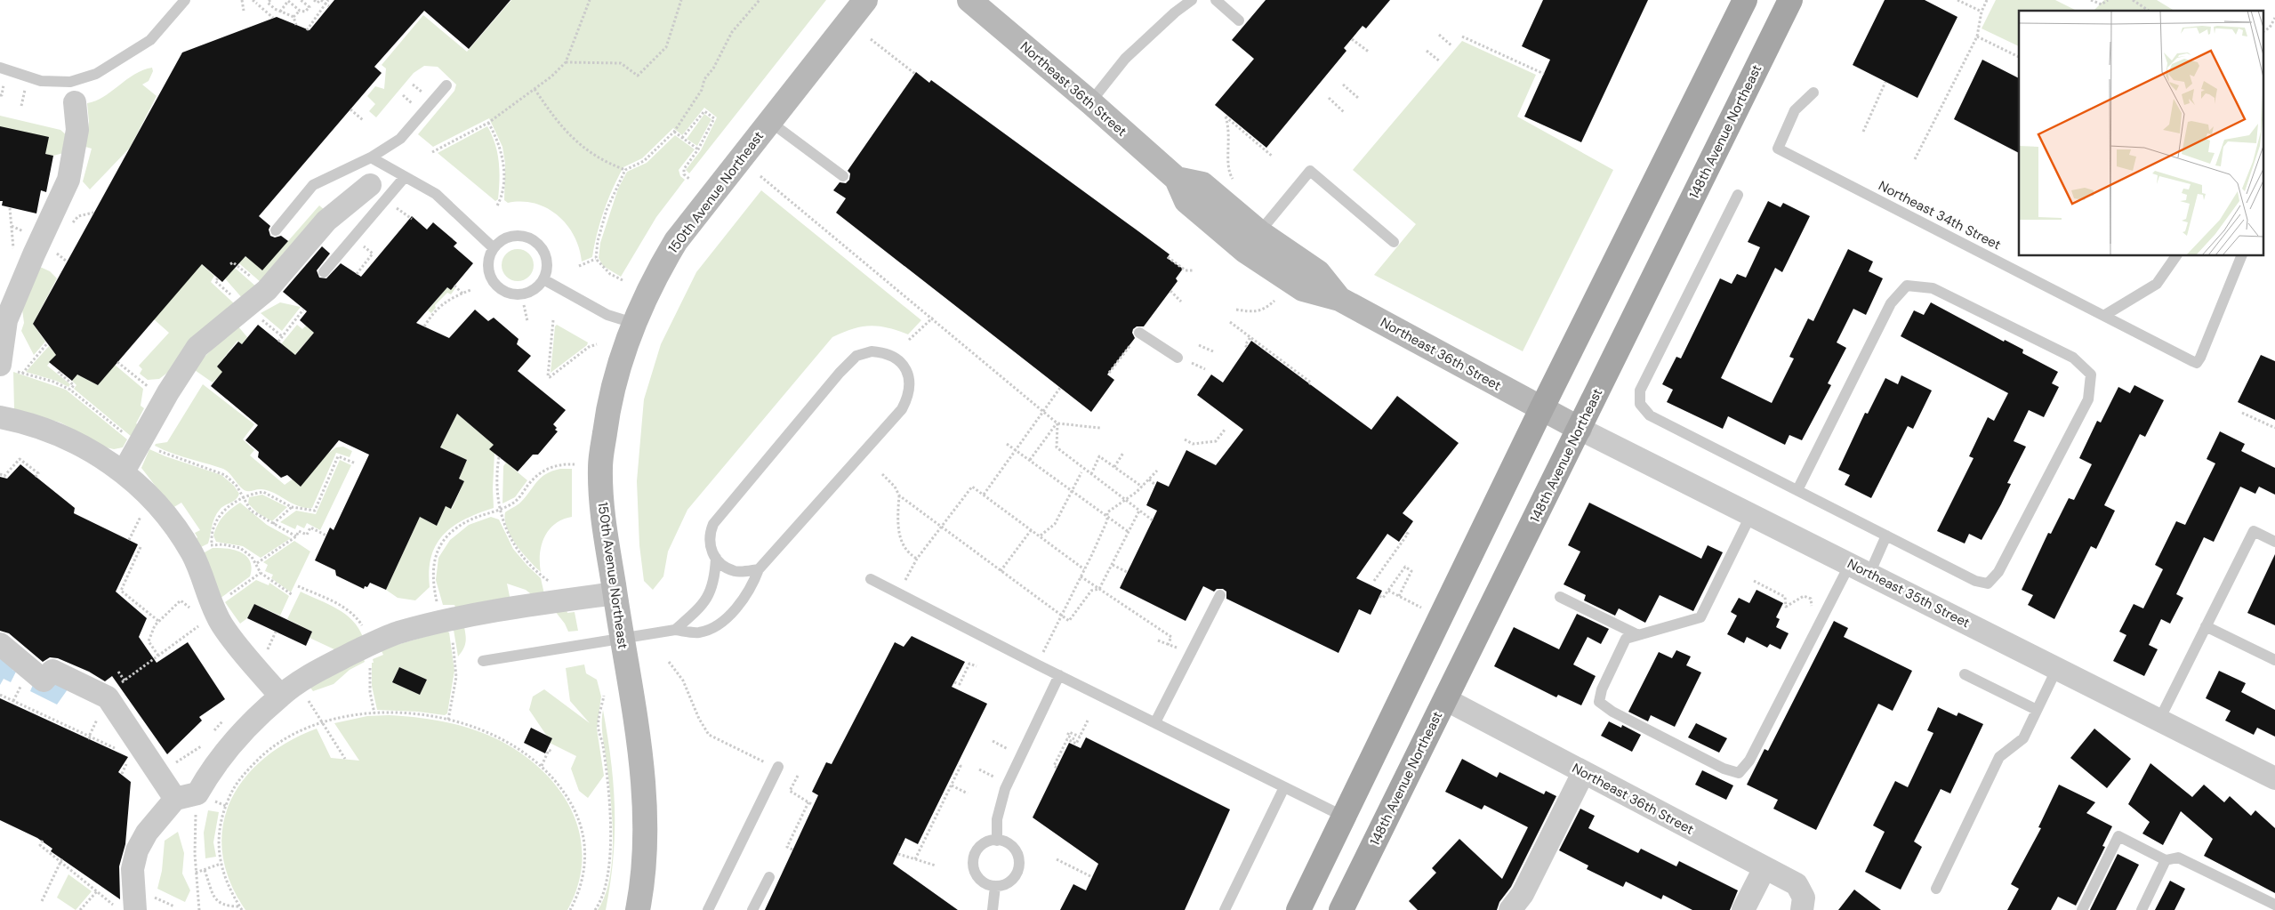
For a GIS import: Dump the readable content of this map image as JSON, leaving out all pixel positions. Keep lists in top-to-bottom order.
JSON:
{
  "streets": {
    "main road": ["148th Avenue Northeast"],
    "street": ["Northeast 36th Street", "150th Avenue Northeast", "Northeast 35th Street"],
    "lane": ["Northeast 34th Street"]
  },
  "crossings": [
    ["Northeast 36th Street", "148th Avenue Northeast"],
    ["Northeast 36th Street", "Northeast 35th Street"],
    ["148th Avenue Northeast", "Northeast 35th Street"]
  ]
}
